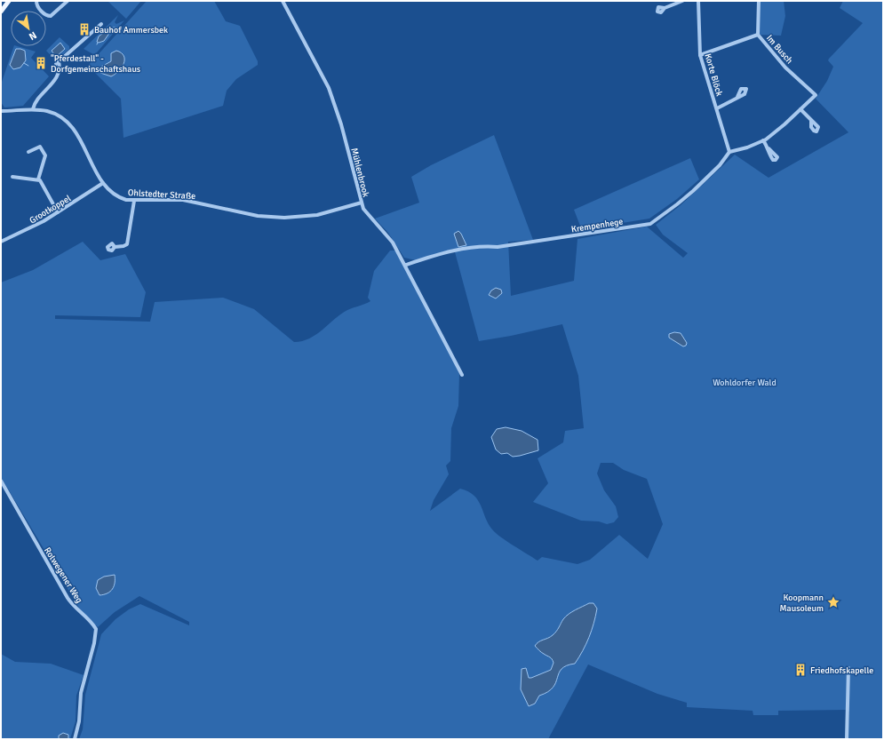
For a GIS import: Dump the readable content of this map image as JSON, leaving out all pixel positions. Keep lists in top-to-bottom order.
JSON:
{
  "streets": {
    "street": [
      "Im Busch",
      "Korte Blöck",
      "Mühlenbrook",
      "Ohlstedter Straße",
      "Grootkoppel",
      "Krempenhege",
      "Rotwegener Weg"
    ]
  },
  "crossings": [
    ["Korte Blöck", "Krempenhege"],
    ["Mühlenbrook", "Ohlstedter Straße"],
    ["Mühlenbrook", "Krempenhege"],
    ["Ohlstedter Straße", "Grootkoppel"]
  ],
  "parks": ["Wohldorfer Wald"],
  "places": {
    "building": ["Bauhof Ammersbek", "\"Pferdestall\" - Dorfgemeinschaftshaus", "Friedhofskapelle"],
    "place": ["Koopmann Mausoleum"]
  },
  "north": "bottom right"
}
